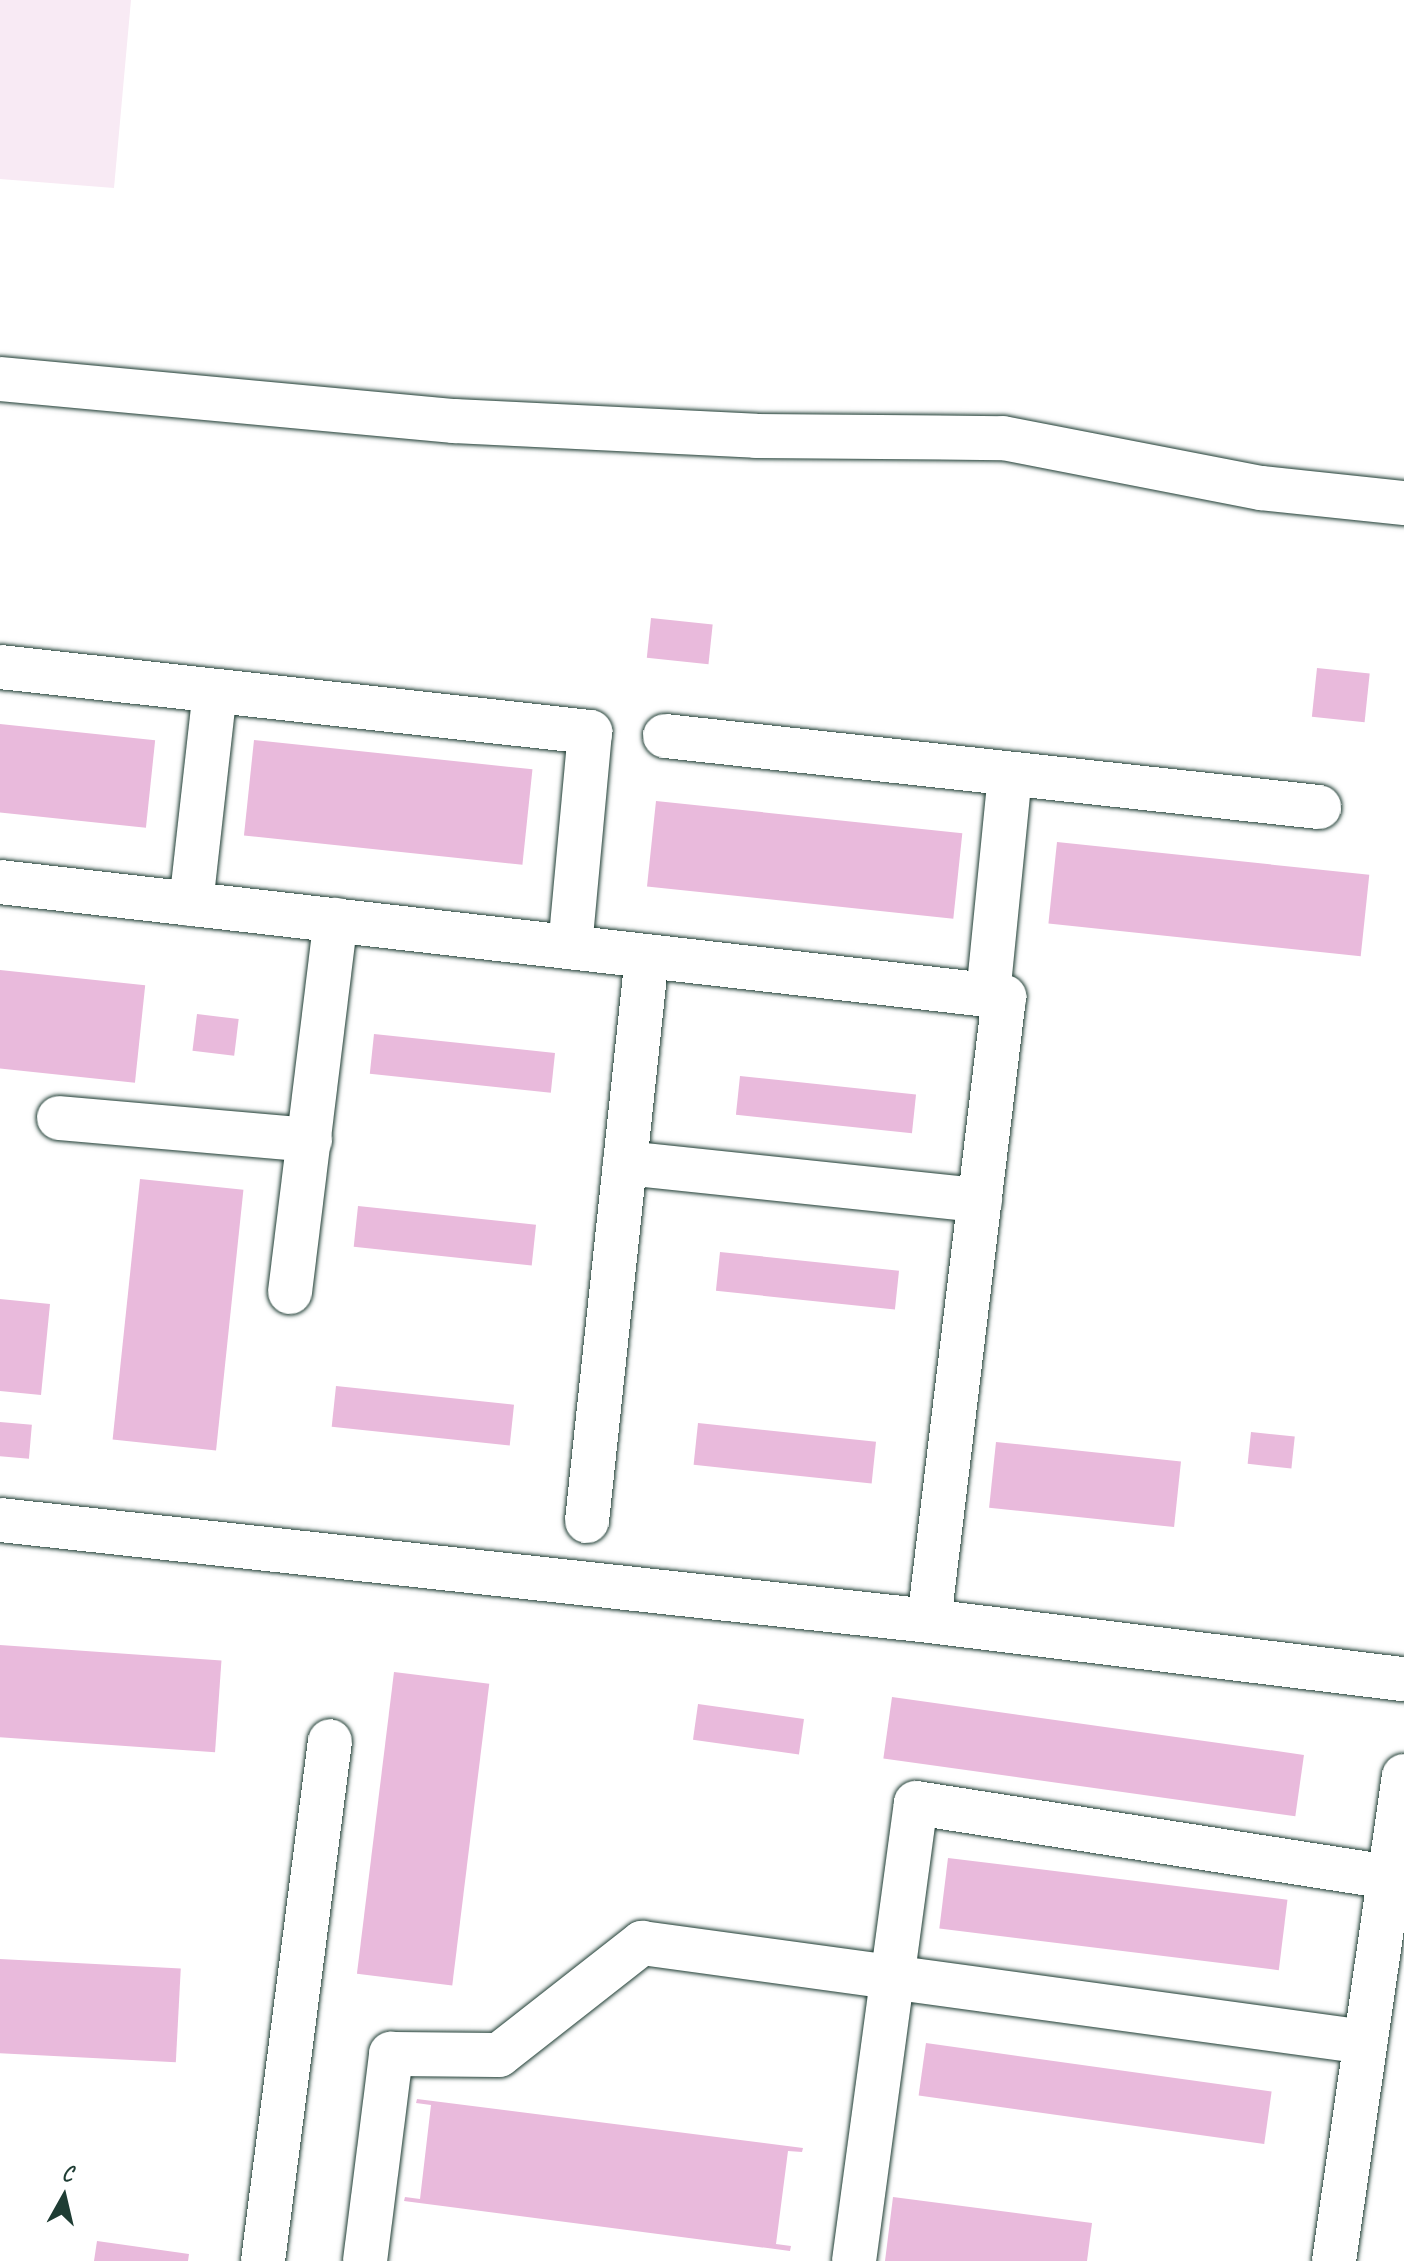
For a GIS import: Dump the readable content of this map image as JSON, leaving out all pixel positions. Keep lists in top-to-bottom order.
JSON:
{
  "north": "top"
}
